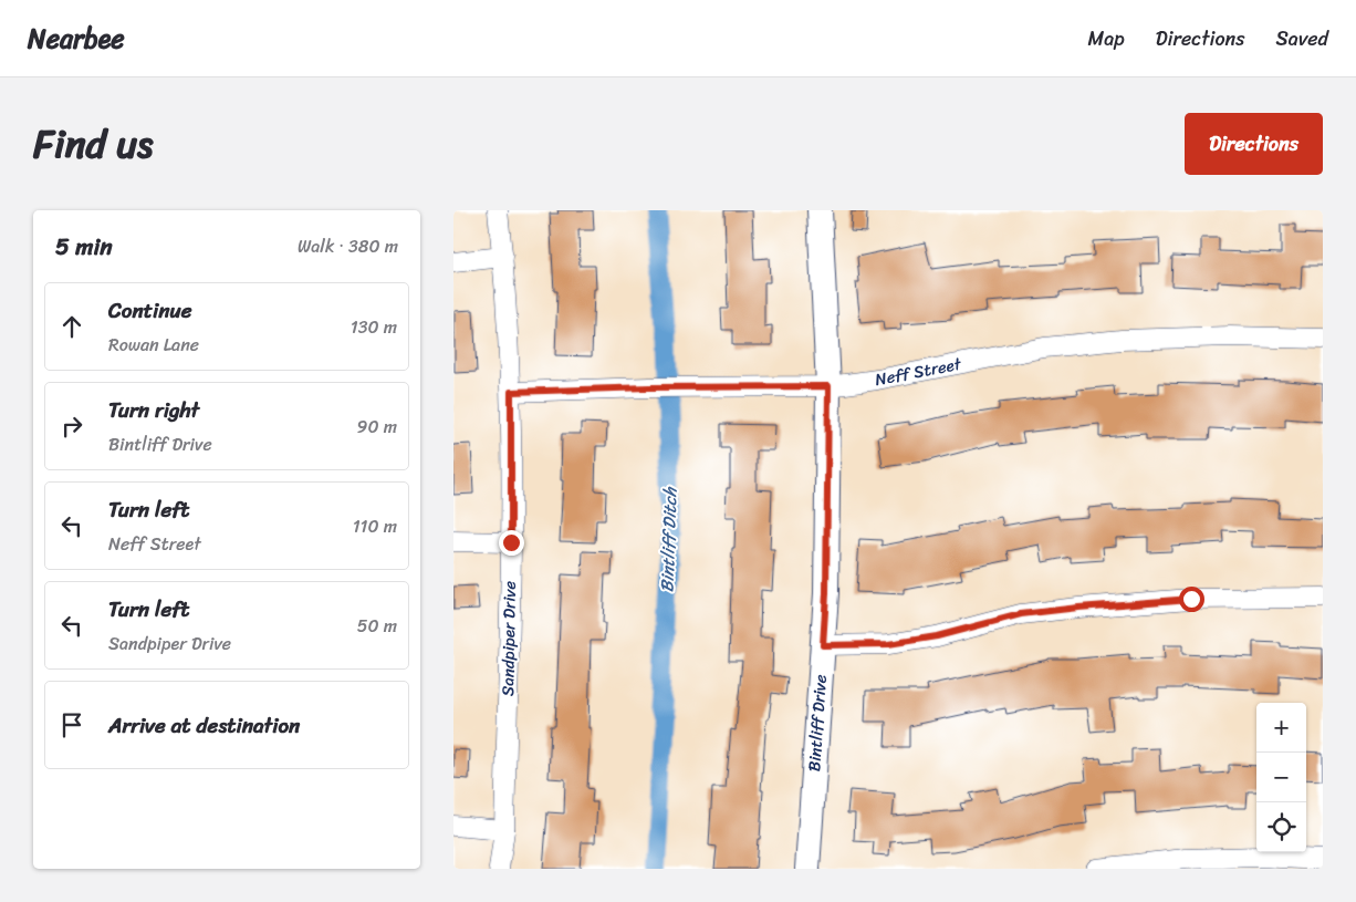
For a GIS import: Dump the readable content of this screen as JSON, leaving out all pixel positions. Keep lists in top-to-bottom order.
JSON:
{
  "streets": {
    "street": ["Neff Street", "Sandpiper Drive", "Bintliff Drive"]
  },
  "crossings": [
    ["Neff Street", "Sandpiper Drive"],
    ["Neff Street", "Bintliff Drive"]
  ],
  "water": ["Bintliff Ditch"],
  "page": {
    "header": "Nearbee",
    "nav": ["Map", "Directions", "Saved"],
    "title": "Find us",
    "buttons": "Directions",
    "heading": ["5 min", "Walk · 380 m"],
    "list": [
      ["Continue", "Rowan Lane", "130 m"],
      ["Turn right", "Bintliff Drive", "90 m"],
      ["Turn left", "Neff Street", "110 m"],
      ["Turn left", "Sandpiper Drive", "50 m"],
      "Arrive at destination"
    ],
    "map_buttons": ["+", "−"]
  }
}
